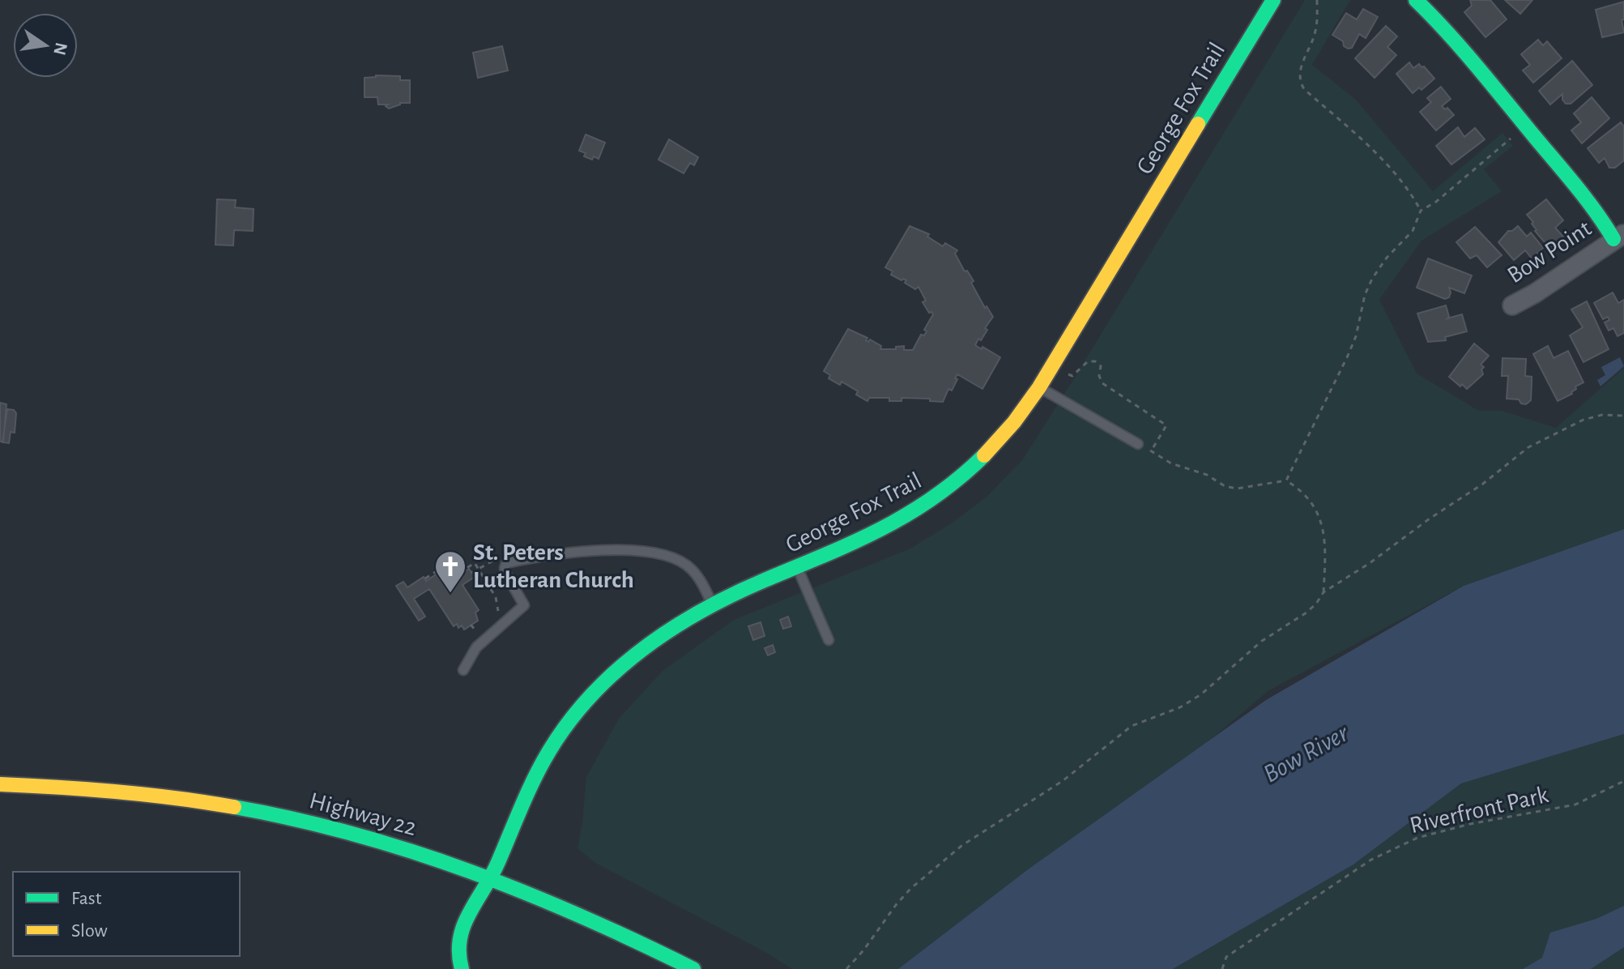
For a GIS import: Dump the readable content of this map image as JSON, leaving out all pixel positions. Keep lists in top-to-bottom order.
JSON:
{
  "streets": {
    "street": ["George Fox Trail", "Bow Point", "Highway 22"],
    "path": ["Riverfront Park"]
  },
  "crossings": [
    ["George Fox Trail", "Highway 22"]
  ],
  "water": ["Bow River"],
  "places": {
    "church": ["St. Peters Lutheran Church"]
  },
  "legend": ["Fast", "Slow"],
  "north": "right"
}
